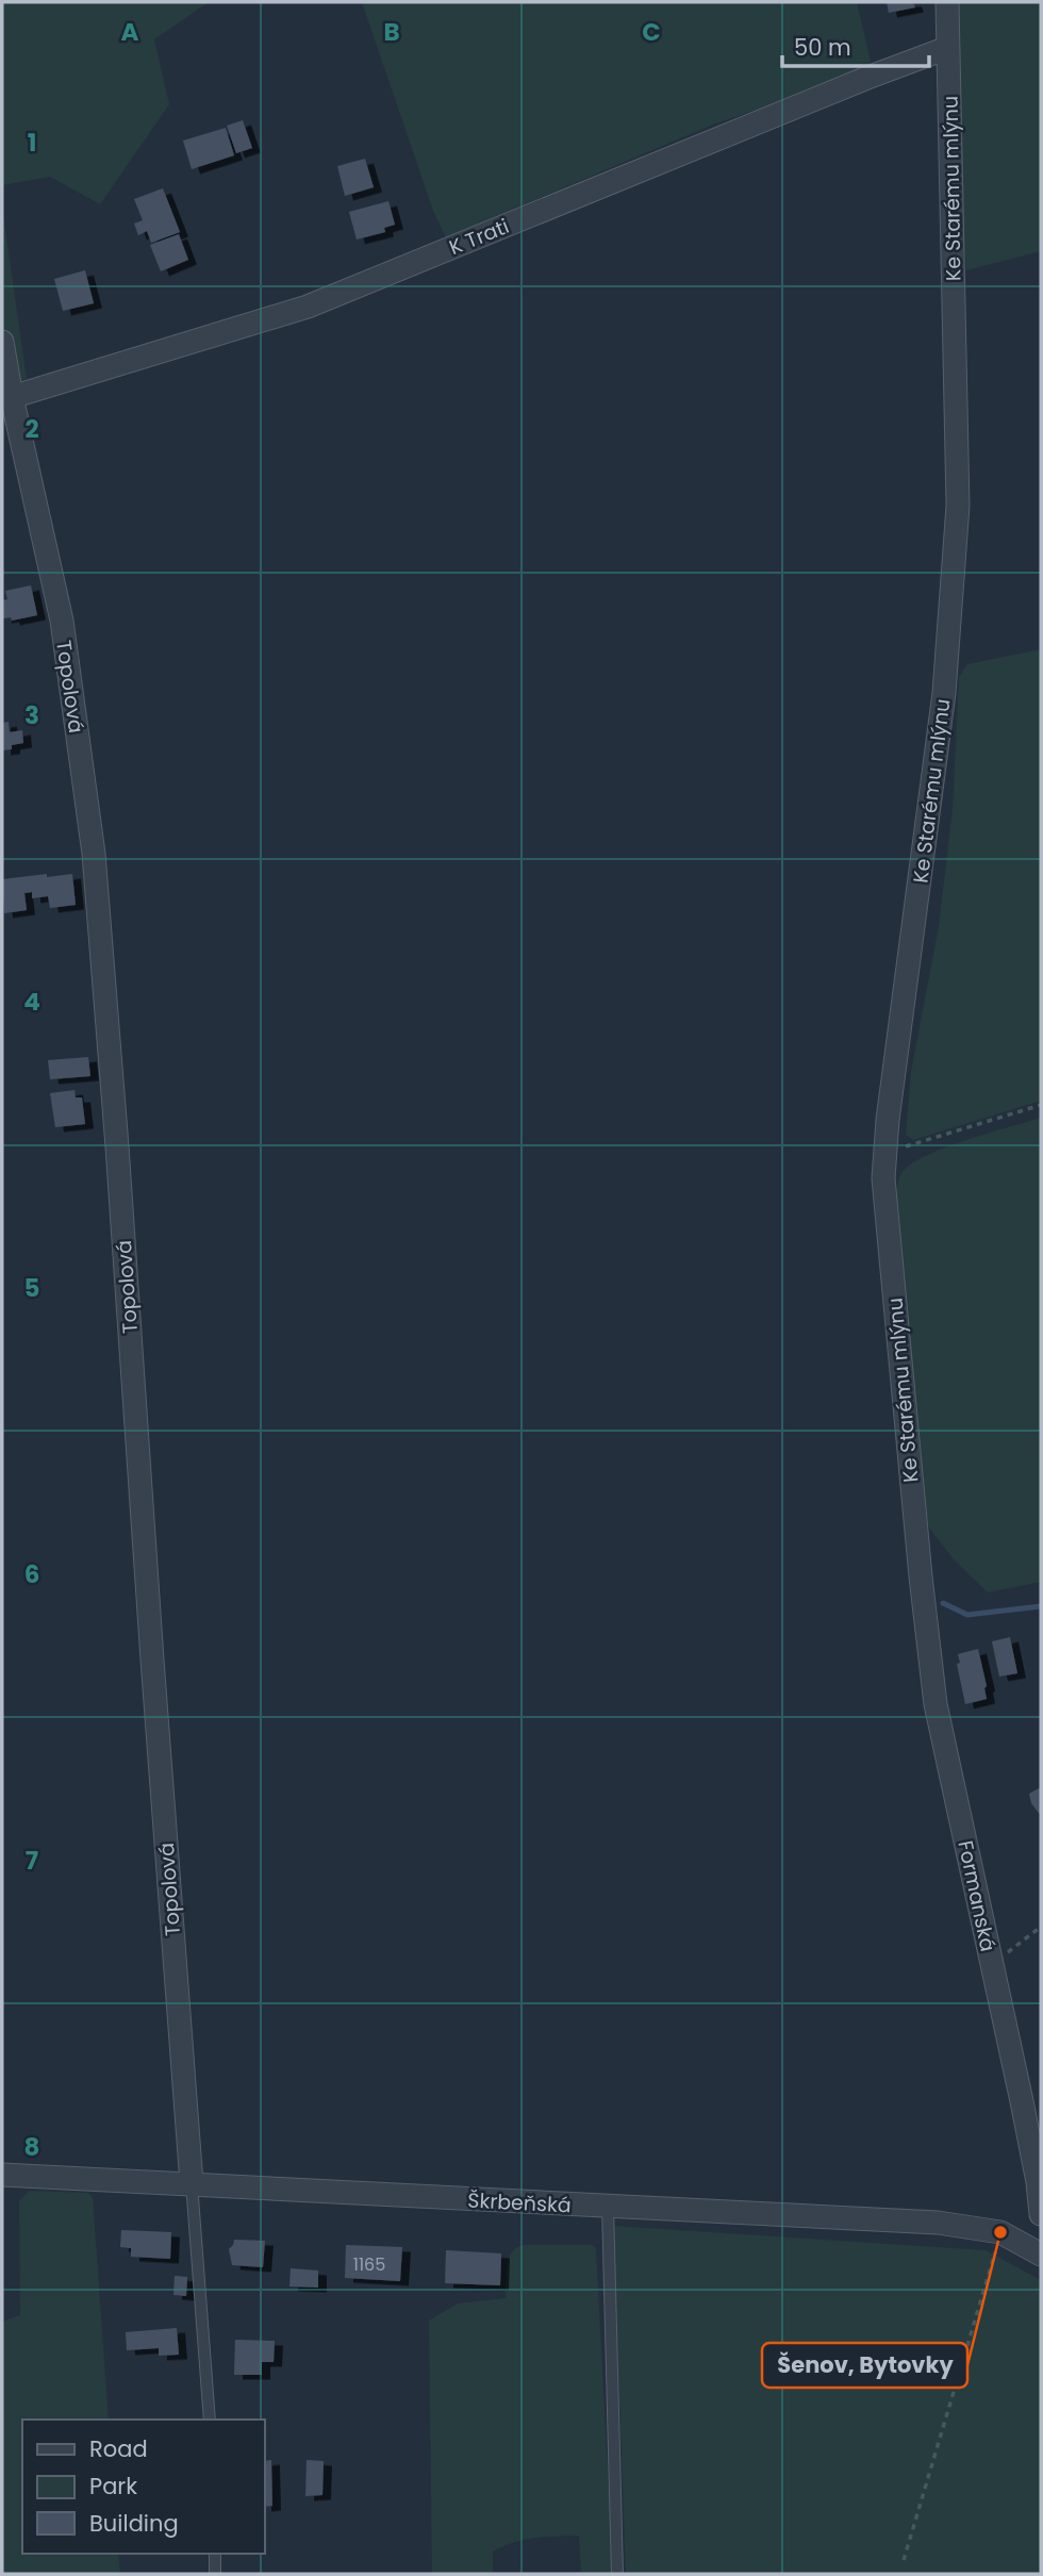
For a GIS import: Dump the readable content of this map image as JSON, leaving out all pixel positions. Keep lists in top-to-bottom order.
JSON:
{
  "streets": {
    "street": [
      "Ke Starému mlýnu",
      "K Trati",
      "Topolová",
      "Formanská",
      "Škrbeňská"
    ]
  },
  "crossings": [
    ["Ke Starému mlýnu", "K Trati"],
    ["Ke Starému mlýnu", "Formanská"],
    ["K Trati", "Topolová"],
    ["Topolová", "Škrbeňská"]
  ],
  "places": ["Šenov, Bytovky"],
  "house_numbers": ["1165"],
  "legend": ["Road", "Park", "Building"],
  "scale_bar": "50 m",
  "grid": {
    "columns": ["A", "B", "C"],
    "rows": [
      "1",
      "2",
      "3",
      "4",
      "5",
      "6",
      "7",
      "8"
    ]
  }
}
